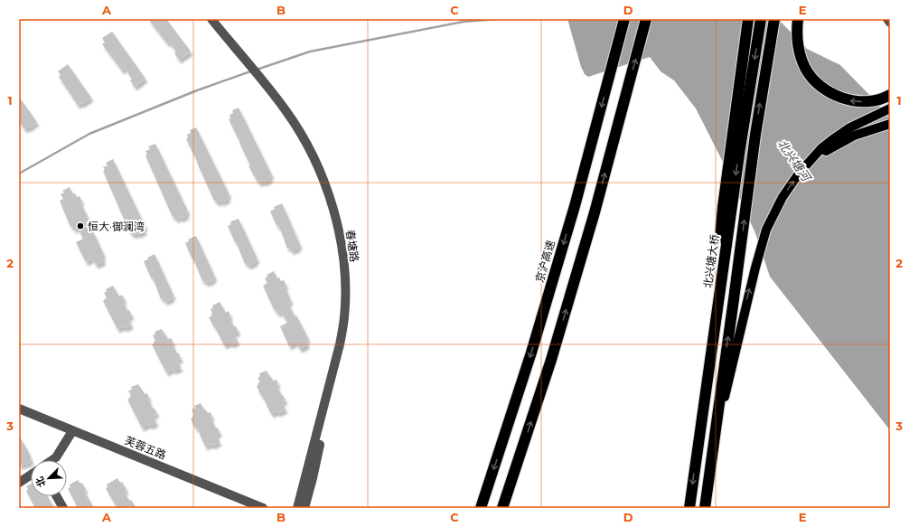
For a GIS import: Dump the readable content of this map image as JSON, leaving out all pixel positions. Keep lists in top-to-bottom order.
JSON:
{
  "streets": {
    "highway": ["京沪高速", "北兴塘大桥"],
    "street": ["春塘路", "芙蓉五路"]
  },
  "water": ["北兴塘河"],
  "places": ["恒大·御澜湾"],
  "north": "bottom left",
  "grid": {
    "columns": [
      "A",
      "B",
      "C",
      "D",
      "E"
    ],
    "rows": ["1", "2", "3"]
  }
}
